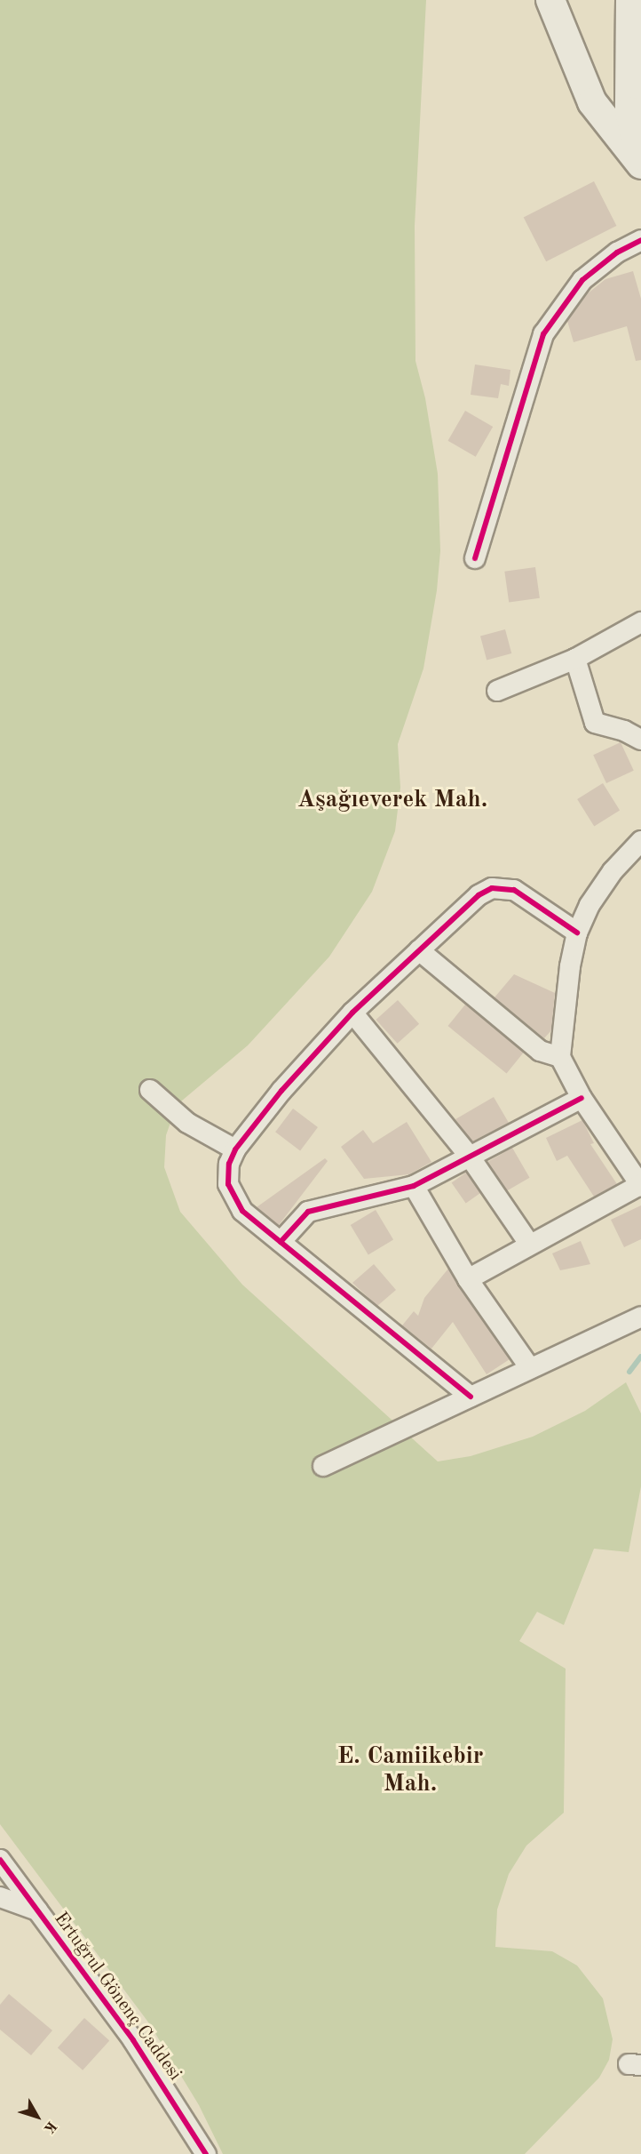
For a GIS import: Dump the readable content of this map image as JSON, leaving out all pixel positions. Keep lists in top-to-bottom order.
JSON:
{
  "streets": {
    "street": ["Ertuğrul Gönenç Caddesi"]
  },
  "districts": ["Aşağıeverek Mah.", "E. Camiikebir Mah."],
  "north": "bottom right"
}
